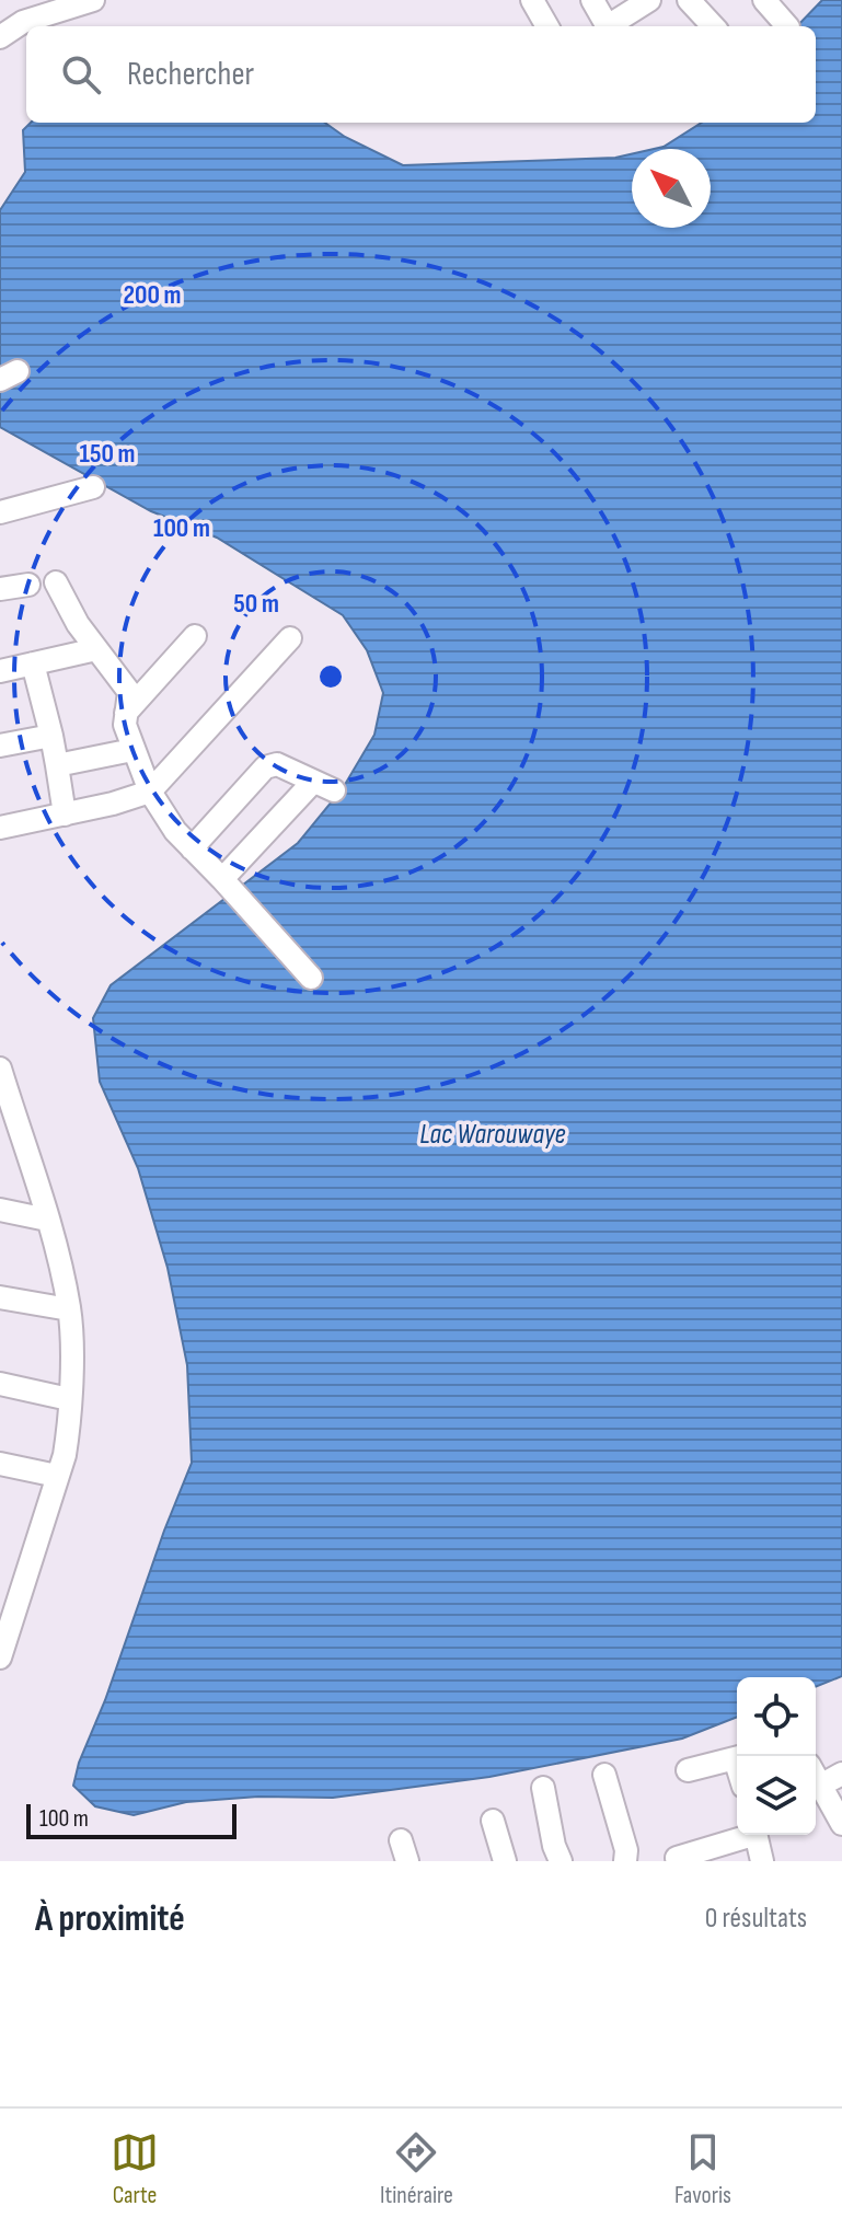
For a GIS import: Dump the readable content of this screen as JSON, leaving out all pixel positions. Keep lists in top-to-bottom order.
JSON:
{
  "water": ["Lac Warouwaye"],
  "scale_bar": "100 m",
  "north": "top left",
  "page": {
    "search": "Rechercher",
    "scale": "100 m",
    "heading": ["À proximité", "0 résultats"],
    "nav": ["Carte", "Itinéraire", "Favoris"]
  },
  "rings": [
    "200 m",
    "150 m",
    "100 m",
    "50 m"
  ]
}
